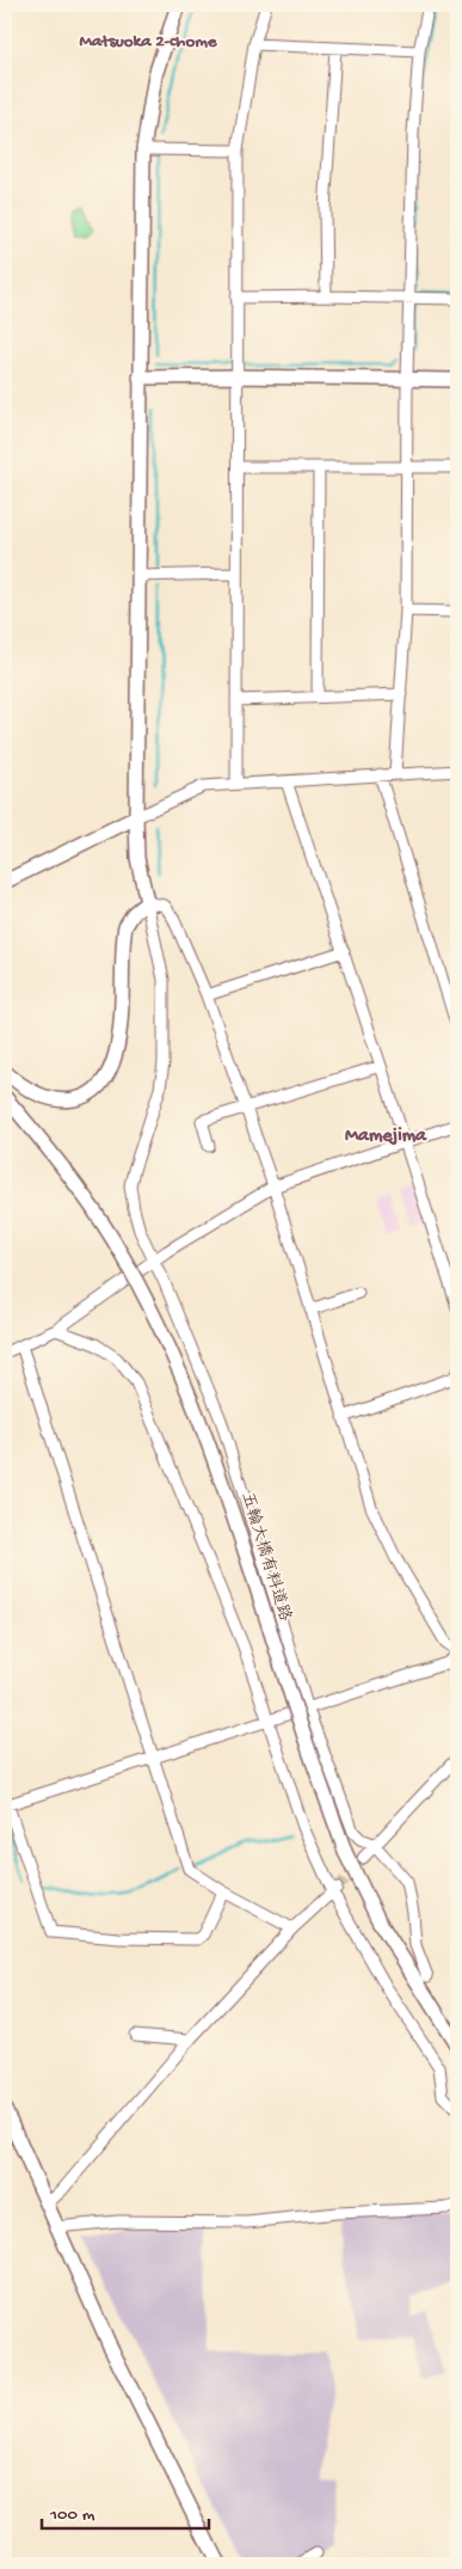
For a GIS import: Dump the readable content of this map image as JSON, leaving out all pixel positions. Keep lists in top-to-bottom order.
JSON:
{
  "streets": {
    "street": ["五輪大橋有料道路"]
  },
  "districts": ["Matsuoka 2-chome", "Mamejima"],
  "scale_bar": "100 m"
}
